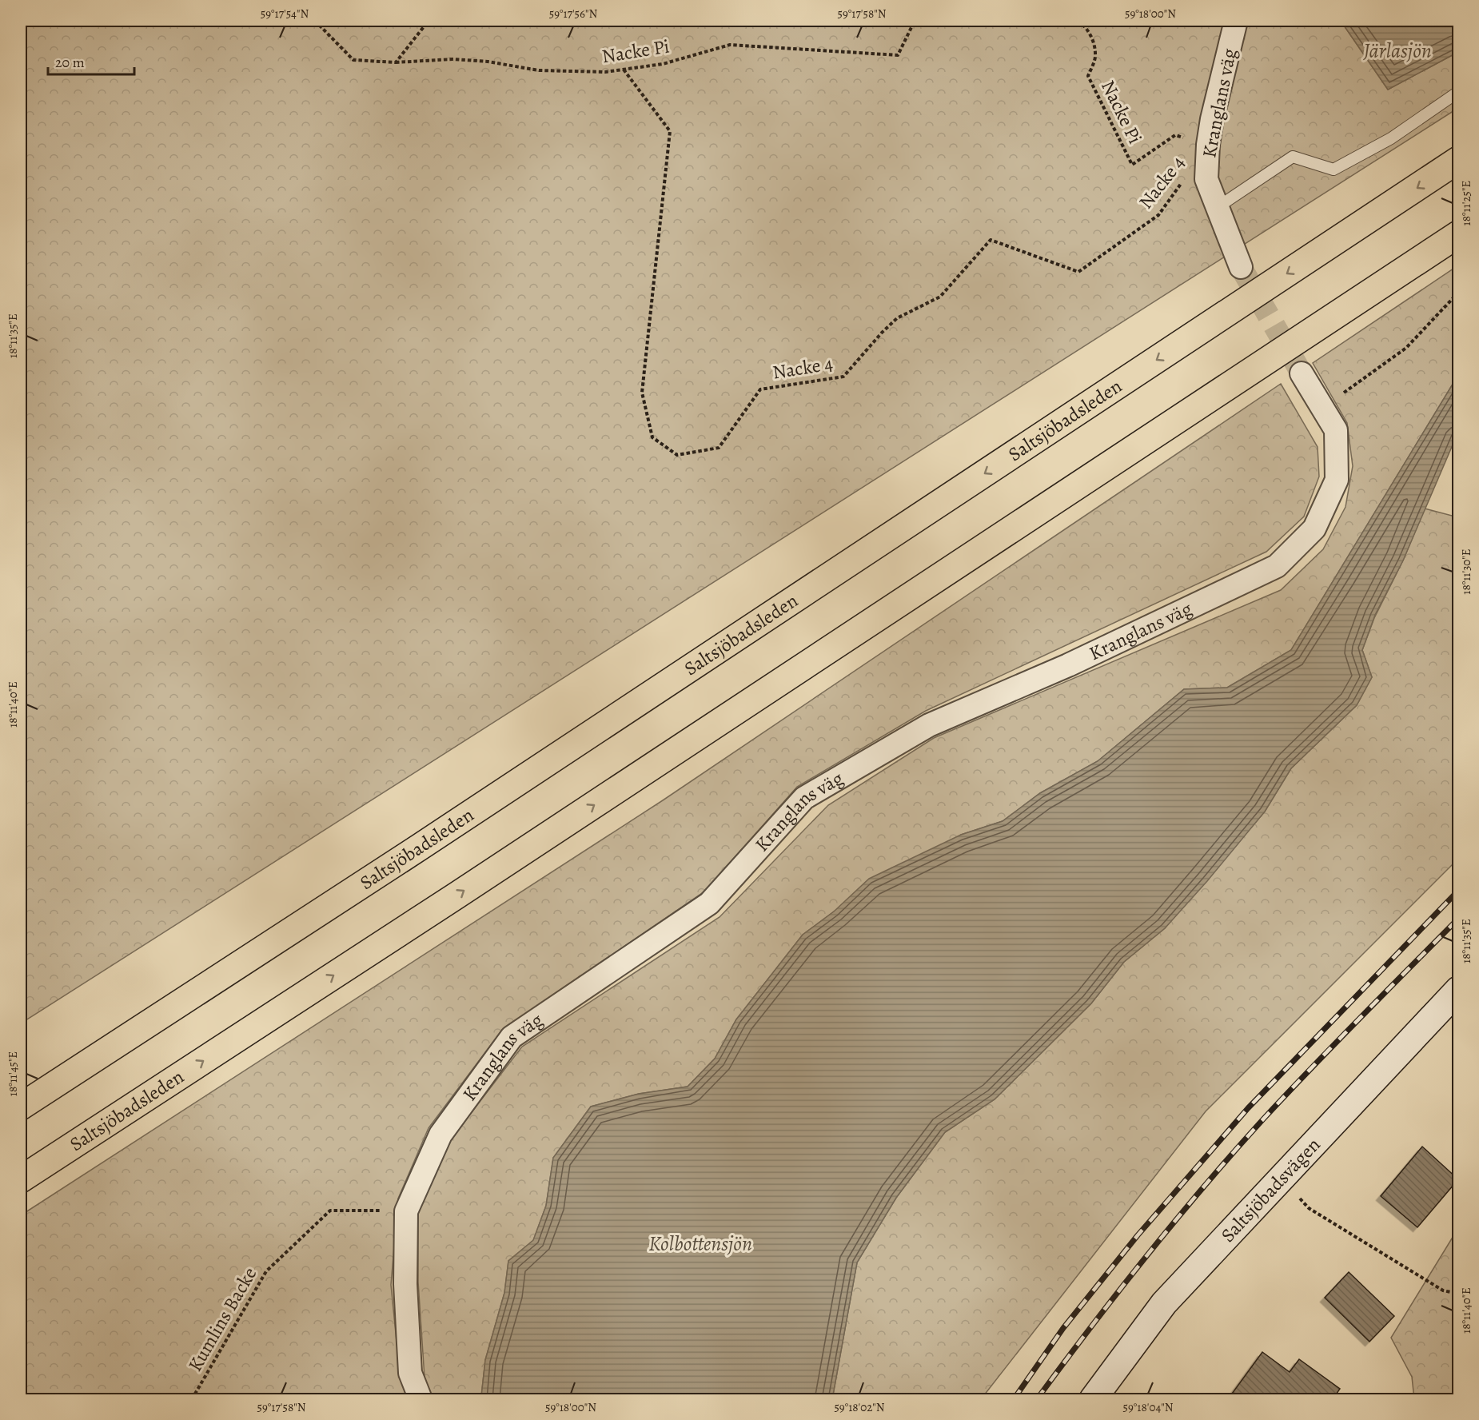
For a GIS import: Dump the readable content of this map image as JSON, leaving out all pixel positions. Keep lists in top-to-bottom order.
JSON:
{
  "streets": {
    "highway": ["Saltsjöbadsleden"],
    "street": ["Kranglans väg", "Saltsjöbadsvägen"],
    "path": ["Nacke Pi", "Nacke 4", "Kumlins Backe"]
  },
  "crossings": [
    ["Nacke Pi", "Kranglans väg"],
    ["Nacke Pi", "Nacke 4"],
    ["Kranglans väg", "Nacke 4"],
    ["Kranglans väg", "Kumlins Backe"]
  ],
  "water": ["Järlasjön", "Kolbottensjön"],
  "scale_bar": "20 m",
  "coordinates": [
    "59°17'54\"N",
    "59°17'56\"N",
    "59°17'58\"N",
    "59°18'00\"N",
    "18°11'25\"E",
    "18°11'35\"E",
    "18°11'30\"E",
    "18°11'40\"E",
    "18°11'45\"E",
    "59°18'02\"N",
    "59°18'04\"N"
  ]
}
